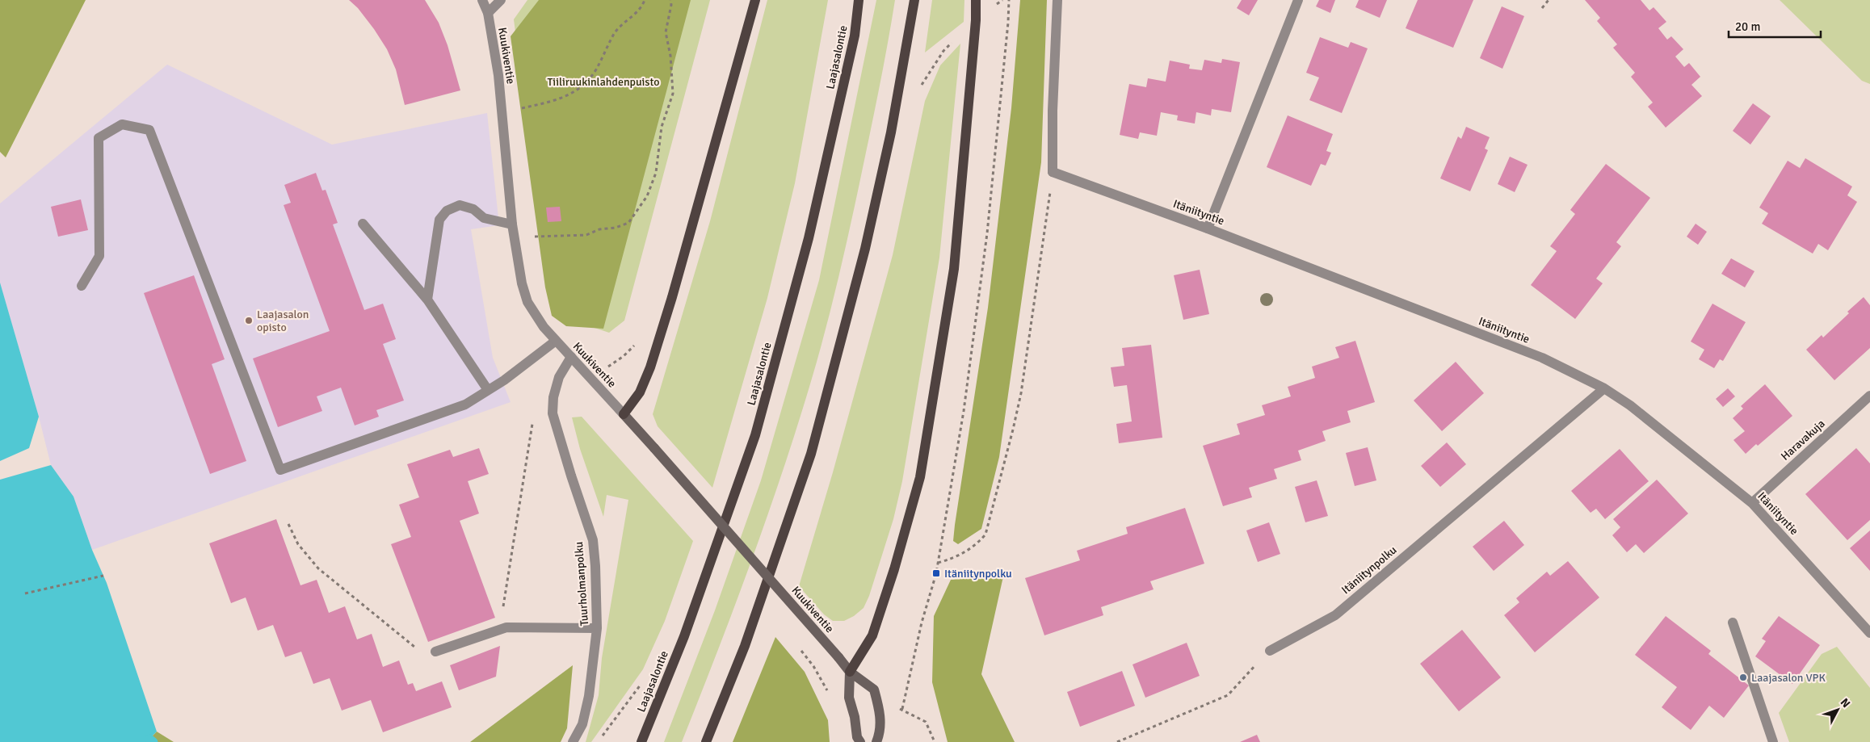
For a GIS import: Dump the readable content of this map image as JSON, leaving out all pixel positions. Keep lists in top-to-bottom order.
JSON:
{
  "streets": {
    "main road": ["Kuukiventie", "Laajasalontie"],
    "street": [
      "Itäniityntie",
      "Haravakuja",
      "Itäniitynpolku",
      "Tuurholmanpolku"
    ]
  },
  "crossings": [
    ["Kuukiventie", "Tuurholmanpolku"],
    ["Itäniityntie", "Haravakuja"],
    ["Itäniityntie", "Itäniitynpolku"]
  ],
  "parks": ["Tiiliruukinlahdenpuisto"],
  "places": {
    "other": ["Laajasalon opisto", "Laajasalon VPK"],
    "transit": ["Itäniitynpolku"]
  },
  "scale_bar": "20 m",
  "north": "top right"
}
